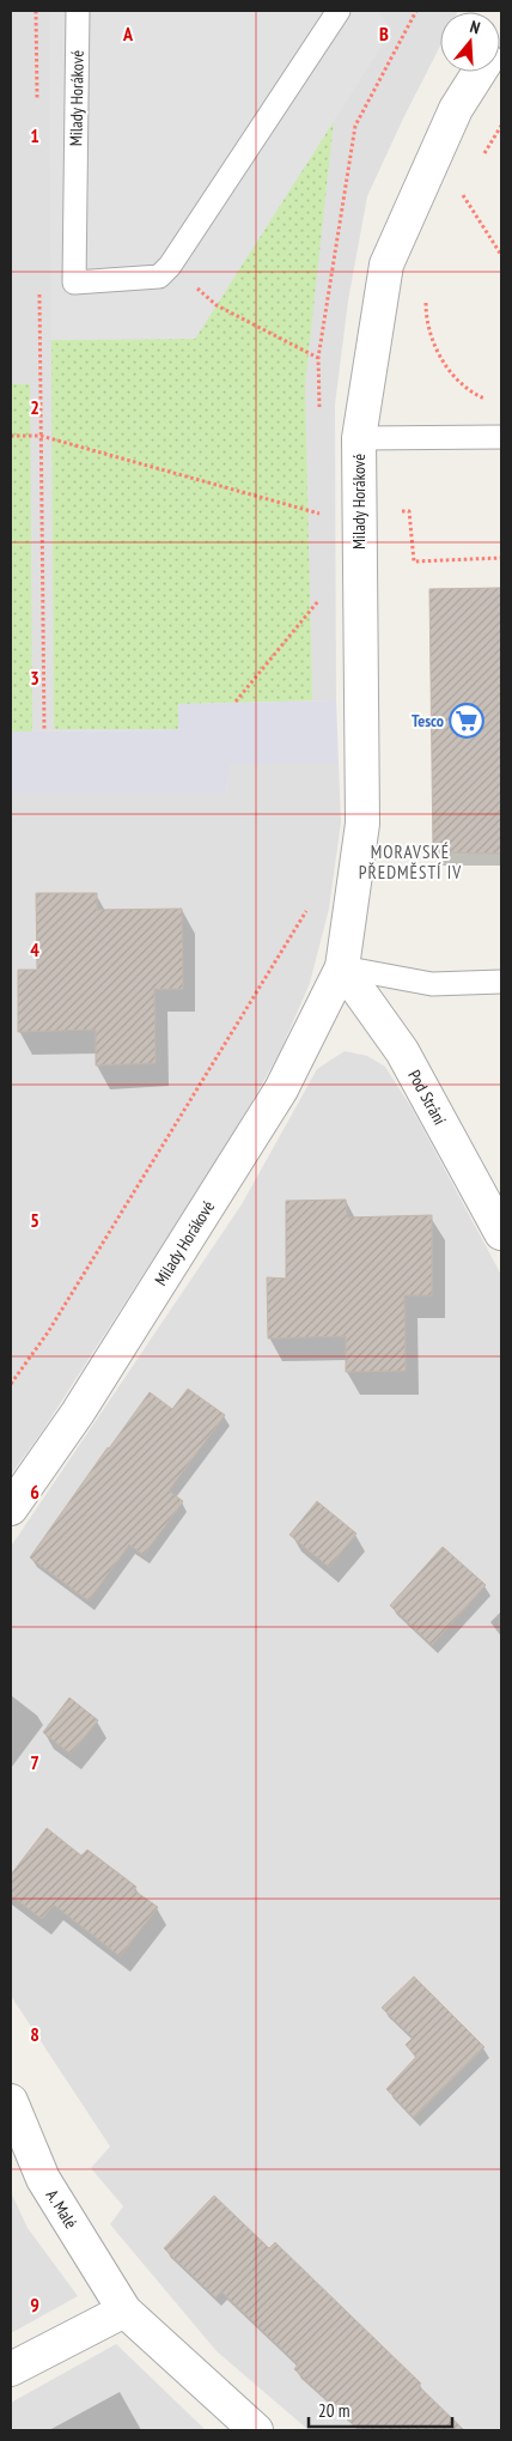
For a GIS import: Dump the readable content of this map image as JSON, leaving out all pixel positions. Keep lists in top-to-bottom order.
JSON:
{
  "streets": {
    "street": ["Milady Horákové", "Pod Strání", "A. Malé"]
  },
  "crossings": [
    ["Milady Horákové", "Pod Strání"]
  ],
  "districts": ["MORAVSKÉ PŘEDMĚSTÍ IV"],
  "places": {
    "supermarket": ["Tesco"]
  },
  "scale_bar": "20 m",
  "north": "top",
  "grid": {
    "columns": ["A", "B"],
    "rows": [
      "1",
      "2",
      "3",
      "4",
      "5",
      "6",
      "7",
      "8",
      "9"
    ]
  }
}
